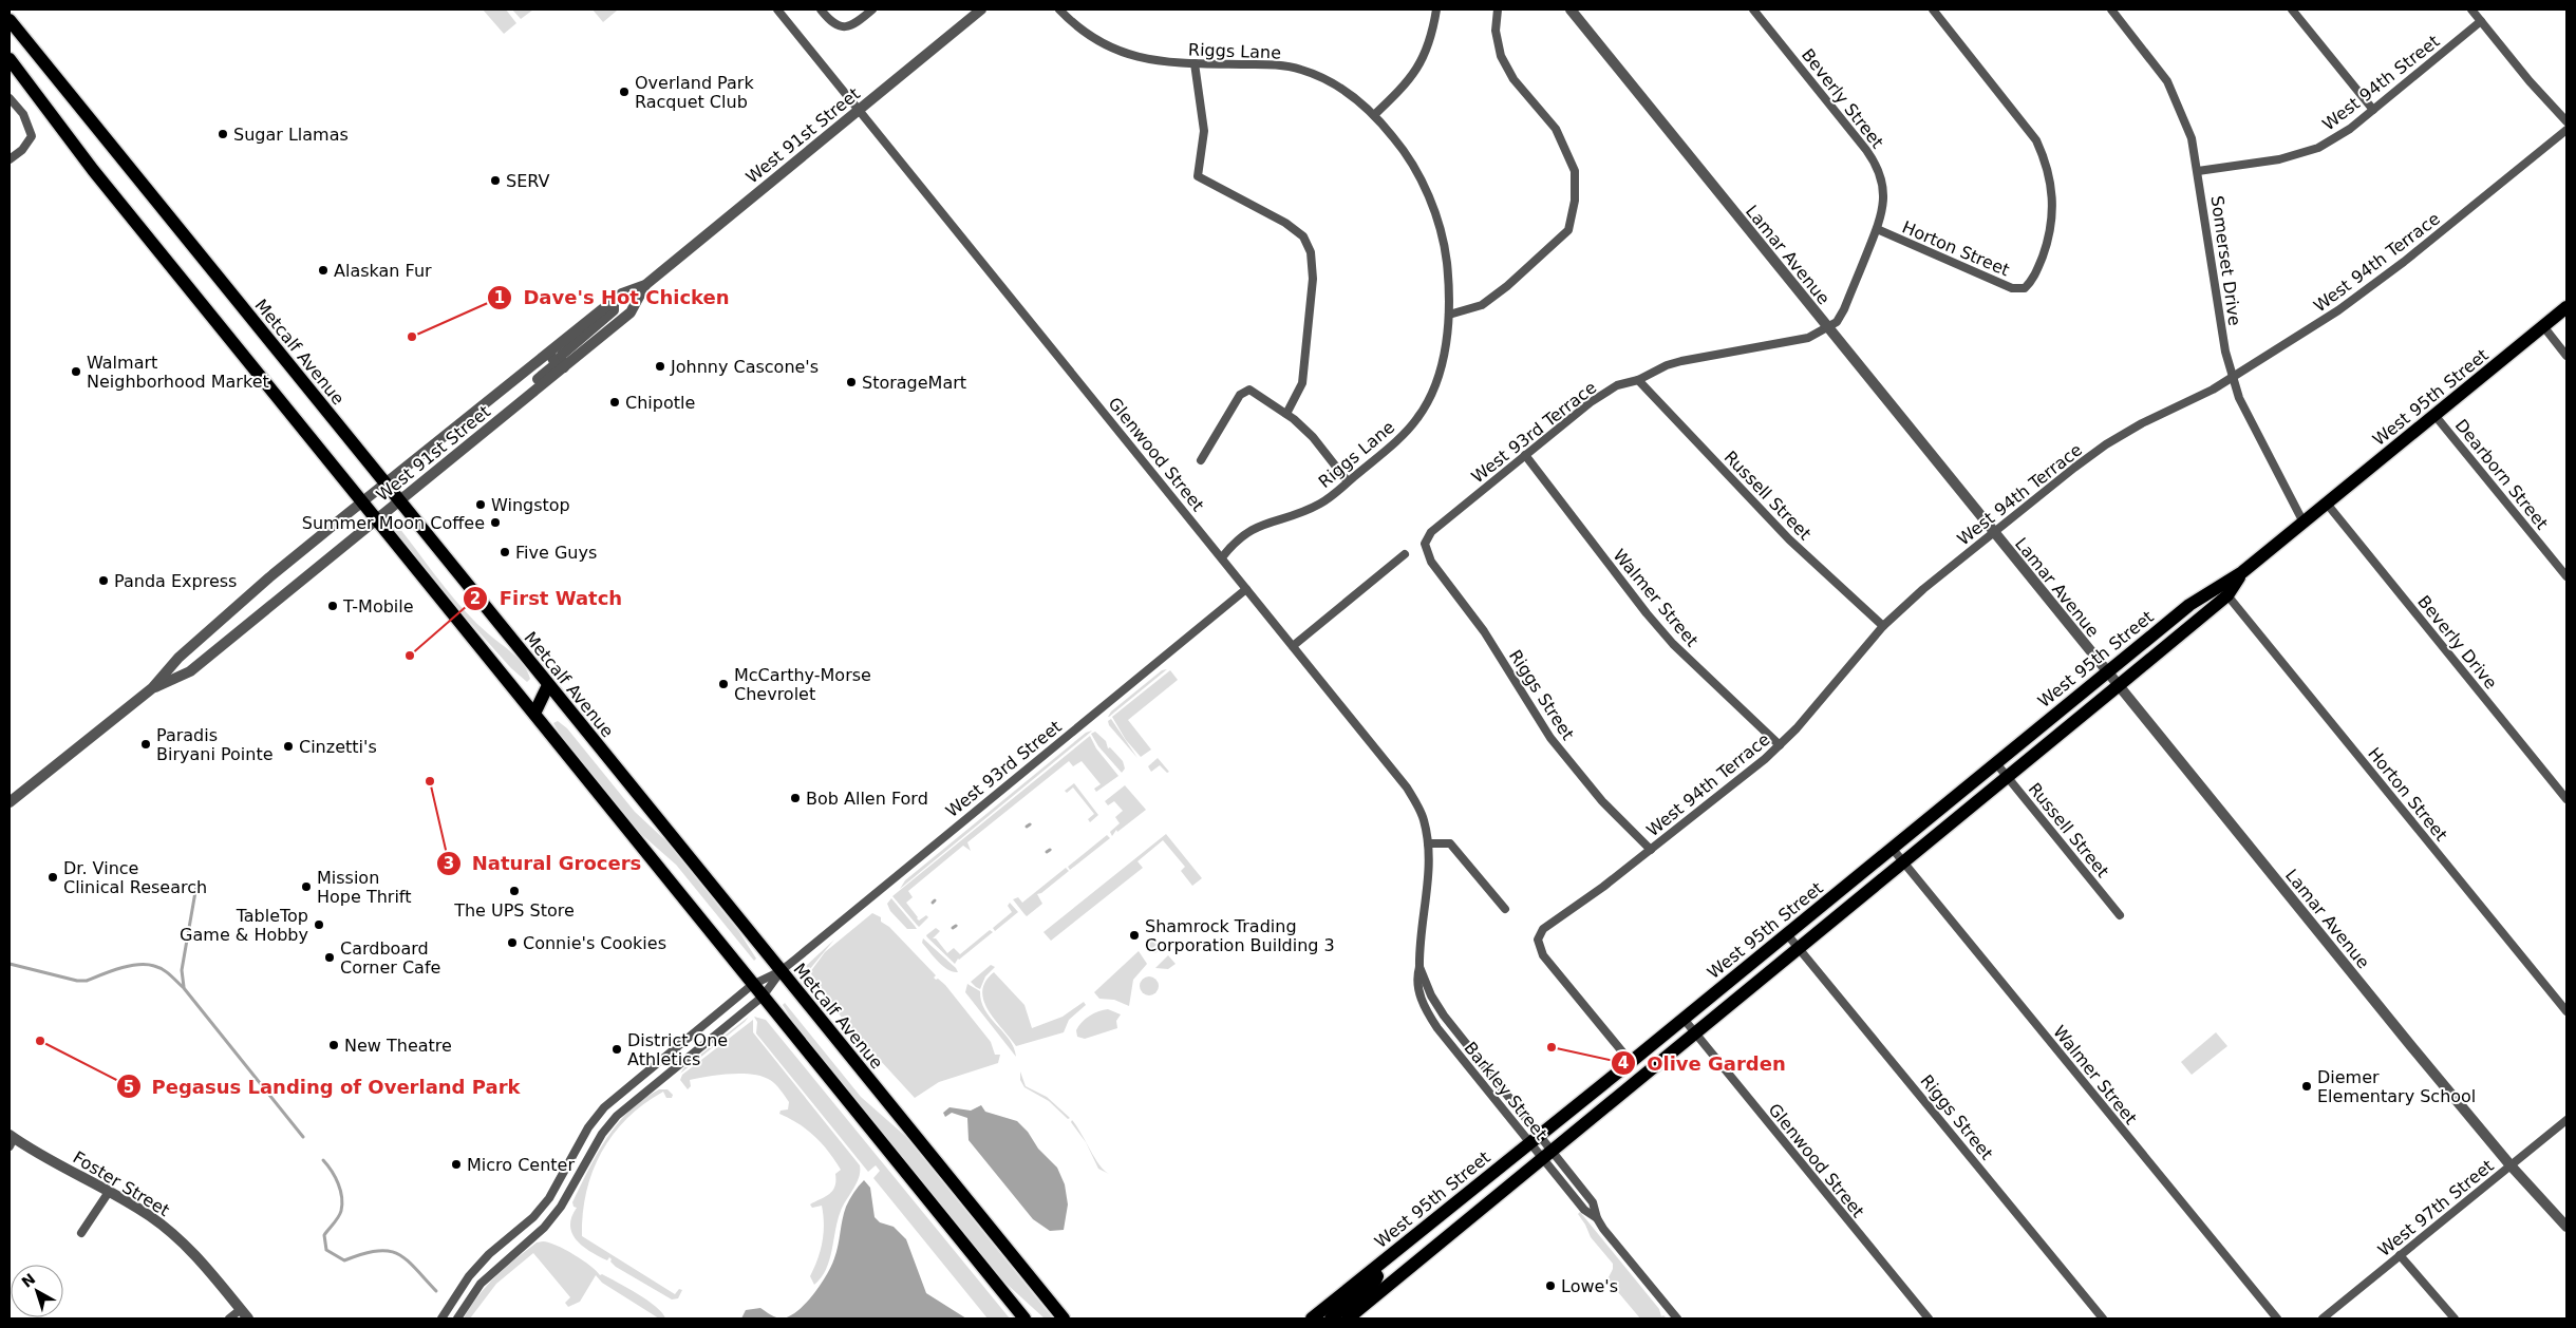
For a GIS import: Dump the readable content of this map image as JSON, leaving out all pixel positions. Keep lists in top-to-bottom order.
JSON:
{
  "streets": {
    "main road": ["Metcalf Avenue", "West 95th Street"],
    "street": [
      "Riggs Lane",
      "West 94th Street",
      "Beverly Street",
      "West 91st Street",
      "Horton Street",
      "Lamar Avenue",
      "Somerset Drive",
      "West 94th Terrace",
      "West 93rd Terrace",
      "Glenwood Street",
      "Dearborn Street",
      "Russell Street",
      "Walmer Street",
      "Beverly Drive",
      "Riggs Street",
      "West 93rd Street",
      "Barkley Street",
      "Foster Street",
      "West 97th Street"
    ]
  },
  "crossings": [
    ["Riggs Lane", "Glenwood Street"],
    ["West 94th Street", "Somerset Drive"],
    ["Beverly Street", "Horton Street"],
    ["Beverly Street", "Lamar Avenue"],
    ["Beverly Street", "West 93rd Terrace"],
    ["West 91st Street", "Metcalf Avenue"],
    ["West 91st Street", "Glenwood Street"],
    ["Horton Street", "West 95th Street"],
    ["Lamar Avenue", "West 94th Terrace"],
    ["Lamar Avenue", "West 95th Street"],
    ["Lamar Avenue", "West 93rd Terrace"],
    ["Lamar Avenue", "West 97th Street"],
    ["Somerset Drive", "West 94th Terrace"],
    ["Somerset Drive", "West 95th Street"],
    ["West 94th Terrace", "West 95th Street"],
    ["West 94th Terrace", "Russell Street"],
    ["West 94th Terrace", "Walmer Street"],
    ["West 94th Terrace", "Riggs Street"],
    ["Metcalf Avenue", "West 93rd Street"],
    ["West 95th Street", "Glenwood Street"],
    ["West 95th Street", "Dearborn Street"],
    ["West 95th Street", "Russell Street"],
    ["West 95th Street", "Walmer Street"],
    ["West 95th Street", "Beverly Drive"],
    ["West 95th Street", "Riggs Street"],
    ["West 95th Street", "Barkley Street"],
    ["West 93rd Terrace", "Russell Street"],
    ["West 93rd Terrace", "Walmer Street"],
    ["West 93rd Terrace", "Riggs Street"],
    ["Glenwood Street", "West 93rd Street"],
    ["Glenwood Street", "Barkley Street"]
  ],
  "places": [
    "Overland Park Racquet Club",
    "Sugar Llamas",
    "SERV",
    "Alaskan Fur",
    "Dave's Hot Chicken",
    "Johnny Cascone's",
    "Walmart Neighborhood Market",
    "StorageMart",
    "Chipotle",
    "Wingstop",
    "Summer Moon Coffee",
    "Five Guys",
    "Panda Express",
    "T-Mobile",
    "First Watch",
    "McCarthy-Morse Chevrolet",
    "Paradis Biryani Pointe",
    "Cinzetti's",
    "Natural Grocers",
    "Bob Allen Ford",
    "Dr. Vince Clinical Research",
    "Mission Hope Thrift",
    "The UPS Store",
    "TableTop Game & Hobby",
    "Shamrock Trading Corporation Building 3",
    "Connie's Cookies",
    "Cardboard Corner Cafe",
    "Pegasus Landing of Overland Park",
    "New Theatre",
    "Olive Garden",
    "District One Athletics",
    "Diemer Elementary School",
    "Micro Center",
    "Lowe's"
  ],
  "north": "top left"
}
